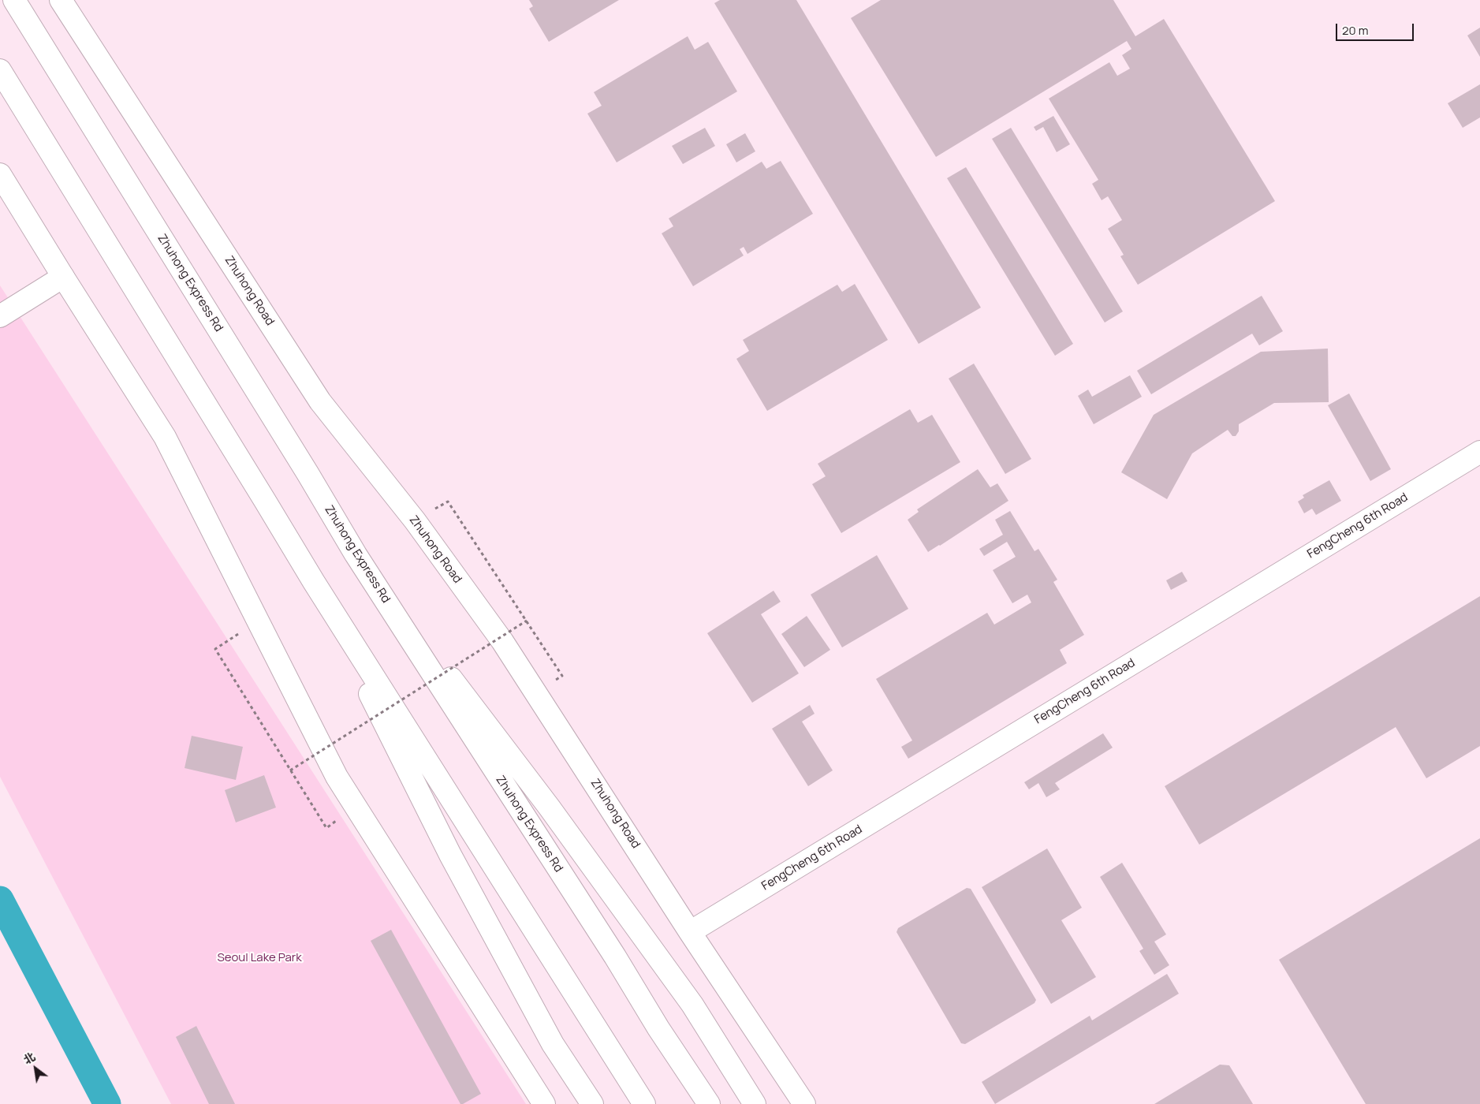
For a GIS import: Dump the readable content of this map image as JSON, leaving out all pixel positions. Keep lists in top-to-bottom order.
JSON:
{
  "streets": {
    "main road": ["Zhuhong Express Rd", "Zhuhong Road", "FengCheng 6th Road"]
  },
  "crossings": [
    ["Zhuhong Road", "FengCheng 6th Road"]
  ],
  "parks": ["Seoul Lake Park"],
  "scale_bar": "20 m",
  "north": "top left"
}
